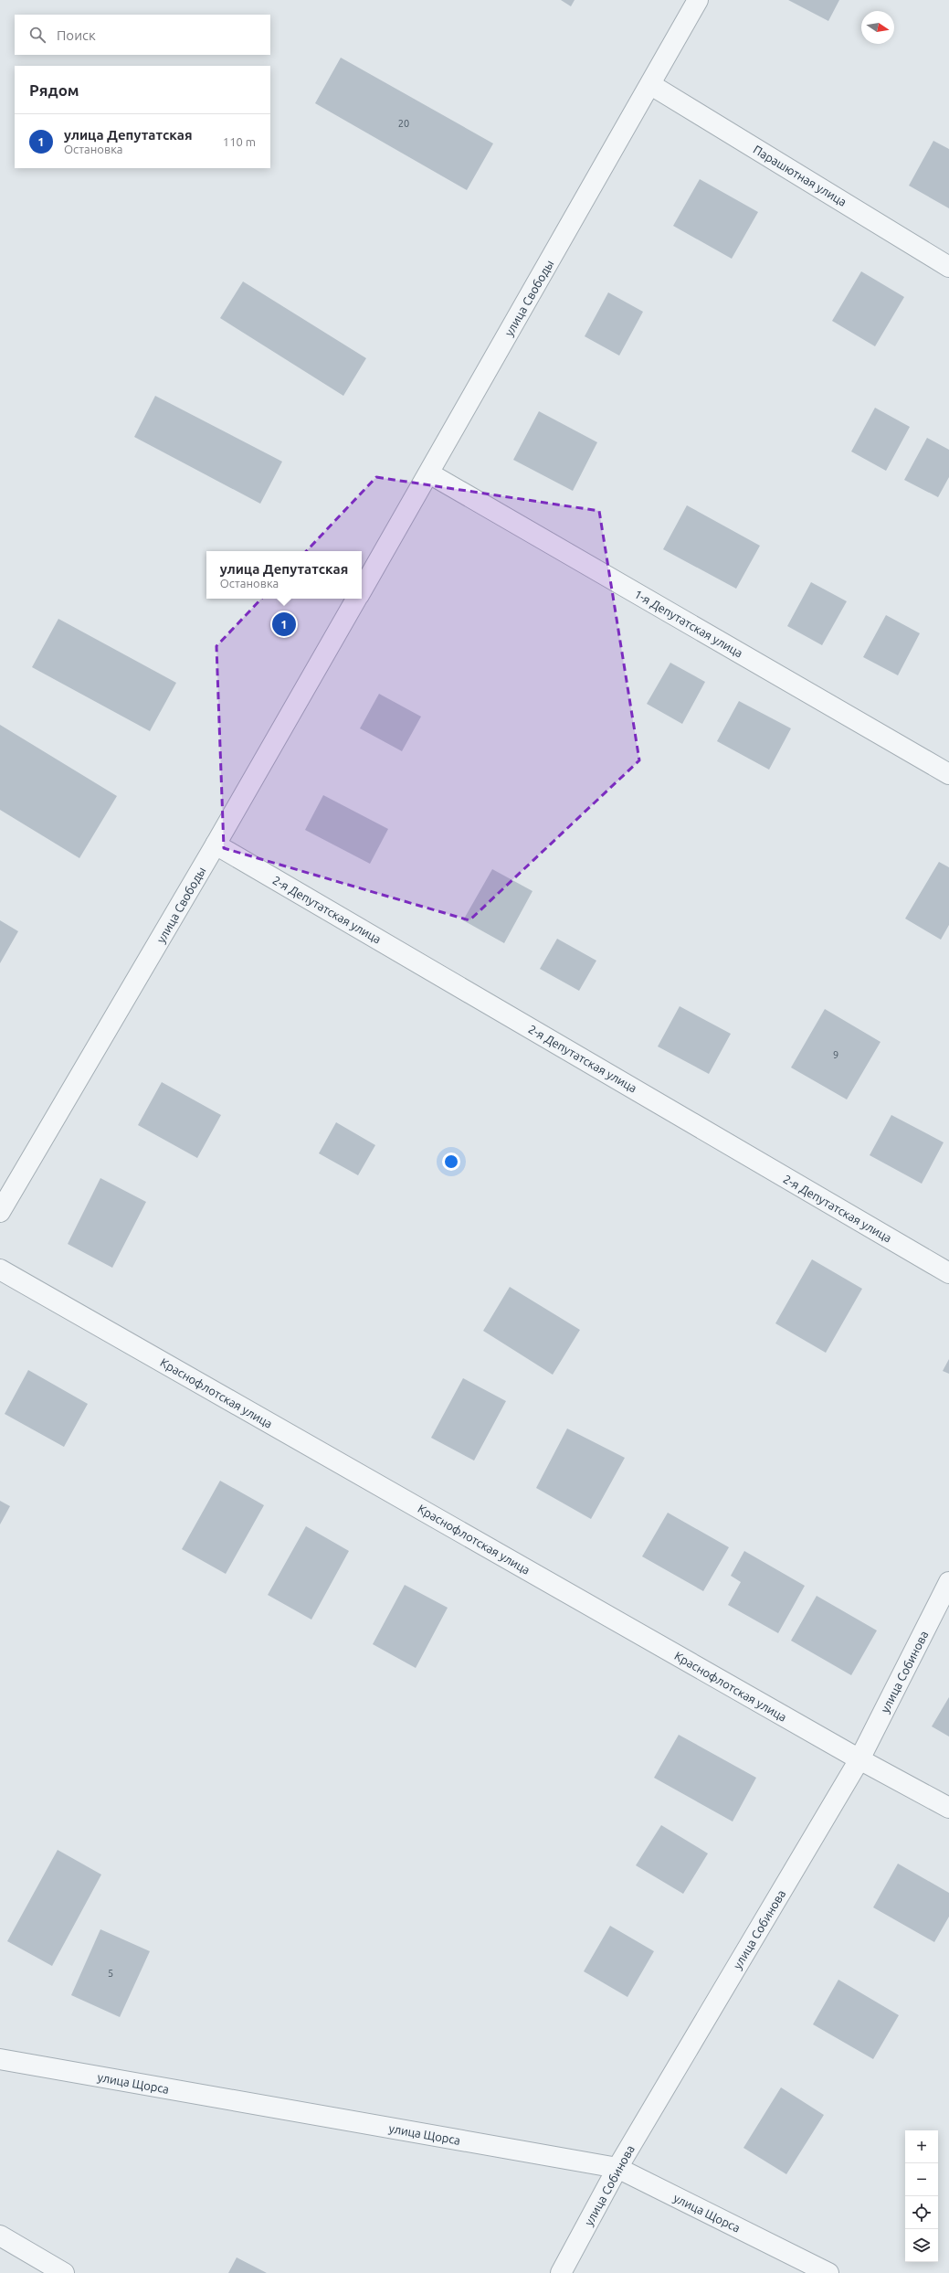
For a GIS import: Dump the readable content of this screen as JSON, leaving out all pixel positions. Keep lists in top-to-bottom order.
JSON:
{
  "streets": {
    "street": [
      "Парашютная улица",
      "улица Свободы",
      "1-я Депутатская улица",
      "2-я Депутатская улица",
      "Краснофлотская улица",
      "улица Собинова",
      "улица Щорса"
    ]
  },
  "crossings": [
    ["Парашютная улица", "улица Свободы"],
    ["улица Свободы", "1-я Депутатская улица"],
    ["улица Свободы", "2-я Депутатская улица"],
    ["Краснофлотская улица", "улица Собинова"],
    ["улица Собинова", "улица Щорса"]
  ],
  "house_numbers": ["20", "9", "5"],
  "north": "right",
  "page": {
    "search": "Поиск",
    "heading": "Рядом",
    "list": [
      {
        "mark": "1",
        "name": "улица Депутатская",
        "note": "Остановка",
        "value": "110 m"
      }
    ],
    "popup": ["улица Депутатская", "Остановка"],
    "pins": "1",
    "map_buttons": ["+", "−"]
  }
}
